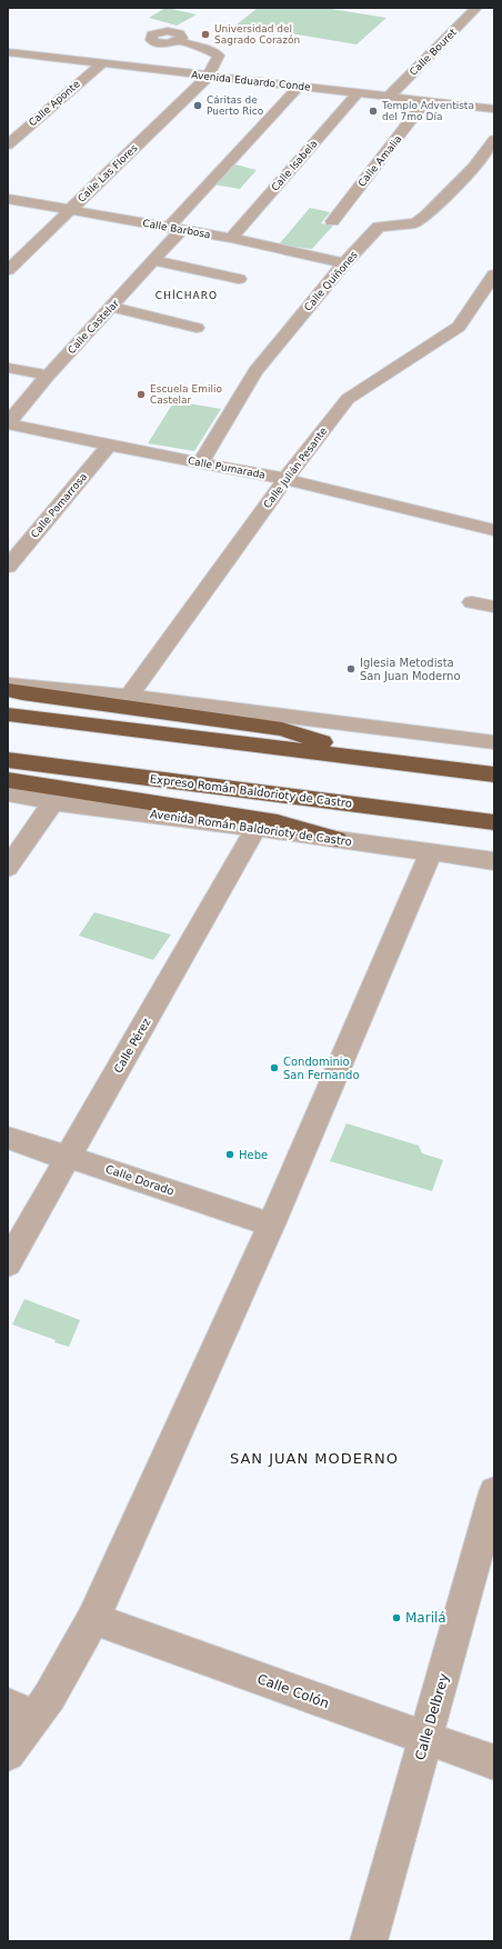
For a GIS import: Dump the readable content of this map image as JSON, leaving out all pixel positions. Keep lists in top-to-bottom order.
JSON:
{
  "streets": {
    "highway": ["Expreso Román Baldorioty de Castro"],
    "street": [
      "Calle Bouret",
      "Avenida Eduardo Conde",
      "Calle Aponte",
      "Calle Amalia",
      "Calle Isabela",
      "Calle Las Flores",
      "Calle Barbosa",
      "Calle Quiñones",
      "Calle Castelar",
      "Calle Pumarada",
      "Calle Julián Pesante",
      "Calle Pomarrosa",
      "Avenida Román Baldorioty de Castro",
      "Calle Pérez",
      "Calle Dorado",
      "Calle Colón",
      "Calle Delbrey"
    ]
  },
  "crossings": [
    ["Calle Bouret", "Avenida Eduardo Conde"],
    ["Avenida Eduardo Conde", "Calle Aponte"],
    ["Avenida Eduardo Conde", "Calle Amalia"],
    ["Avenida Eduardo Conde", "Calle Isabela"],
    ["Avenida Eduardo Conde", "Calle Las Flores"],
    ["Avenida Eduardo Conde", "Calle Castelar"],
    ["Calle Isabela", "Calle Barbosa"],
    ["Calle Las Flores", "Calle Barbosa"],
    ["Calle Barbosa", "Calle Quiñones"],
    ["Calle Barbosa", "Calle Castelar"],
    ["Calle Quiñones", "Calle Pumarada"],
    ["Calle Castelar", "Calle Pumarada"],
    ["Calle Pumarada", "Calle Julián Pesante"],
    ["Calle Pumarada", "Calle Pomarrosa"],
    ["Avenida Román Baldorioty de Castro", "Calle Pérez"],
    ["Calle Pérez", "Calle Dorado"],
    ["Calle Colón", "Calle Delbrey"]
  ],
  "districts": ["CHÍCHARO", "SAN JUAN MODERNO"],
  "places": [
    "Universidad del Sagrado Corazón",
    "Cáritas de Puerto Rico",
    "Templo Adventista del 7mo Día",
    "Escuela Emilio Castelar",
    "Iglesia Metodista San Juan Moderno",
    "Condominio San Fernando",
    "Hebe",
    "Marilá"
  ]
}
